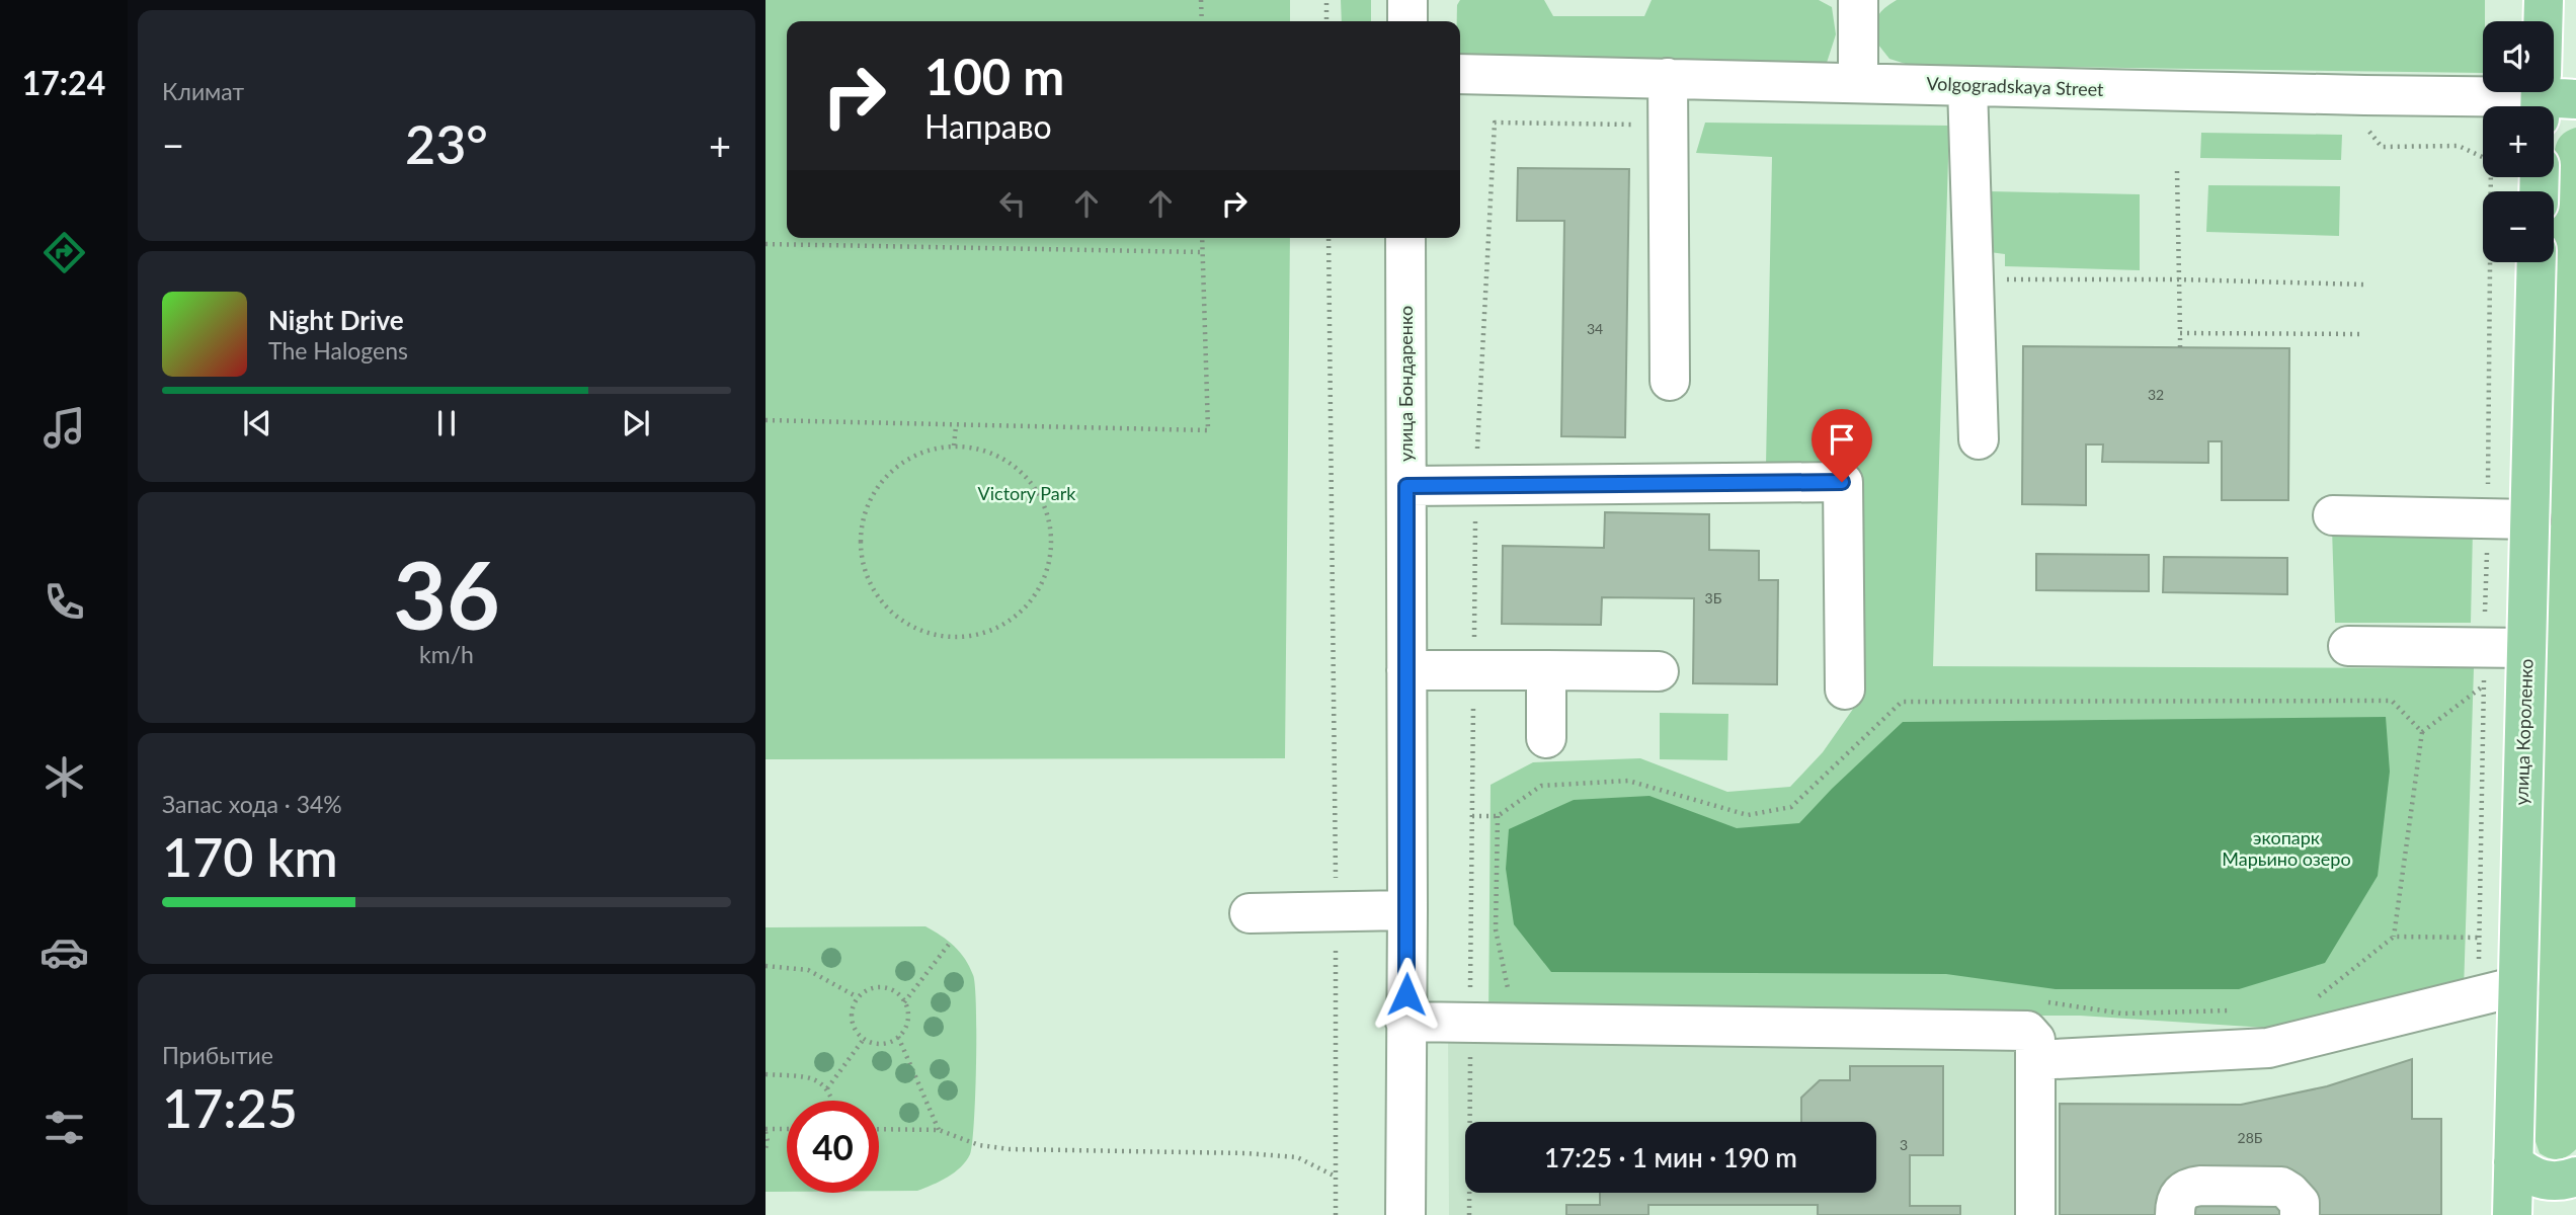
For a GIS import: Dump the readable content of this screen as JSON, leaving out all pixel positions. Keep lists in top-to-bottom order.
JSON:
{
  "streets": {
    "main road": ["улица Короленко"],
    "street": ["Volgogradskaya Street", "улица Бондаренко"]
  },
  "parks": ["Victory Park", "экопарк Марьино озеро"],
  "house_numbers": [
    "34",
    "32",
    "3Б",
    "28Б",
    "3"
  ],
  "page": {
    "tabs": "17:24",
    "tile": [
      "Климат",
      ["36", "km/h"],
      ["Запас хода · 34%", "170 km"],
      ["Прибытие", "17:25"]
    ],
    "map_buttons": ["+", "−"],
    "turn": ["100 m", "Направо"],
    "heat": ["−", "23°", "+"],
    "song": ["Night Drive", "The Halogens"],
    "limit": "40",
    "trip": "17:25 · 1 мин · 190 m"
  }
}
